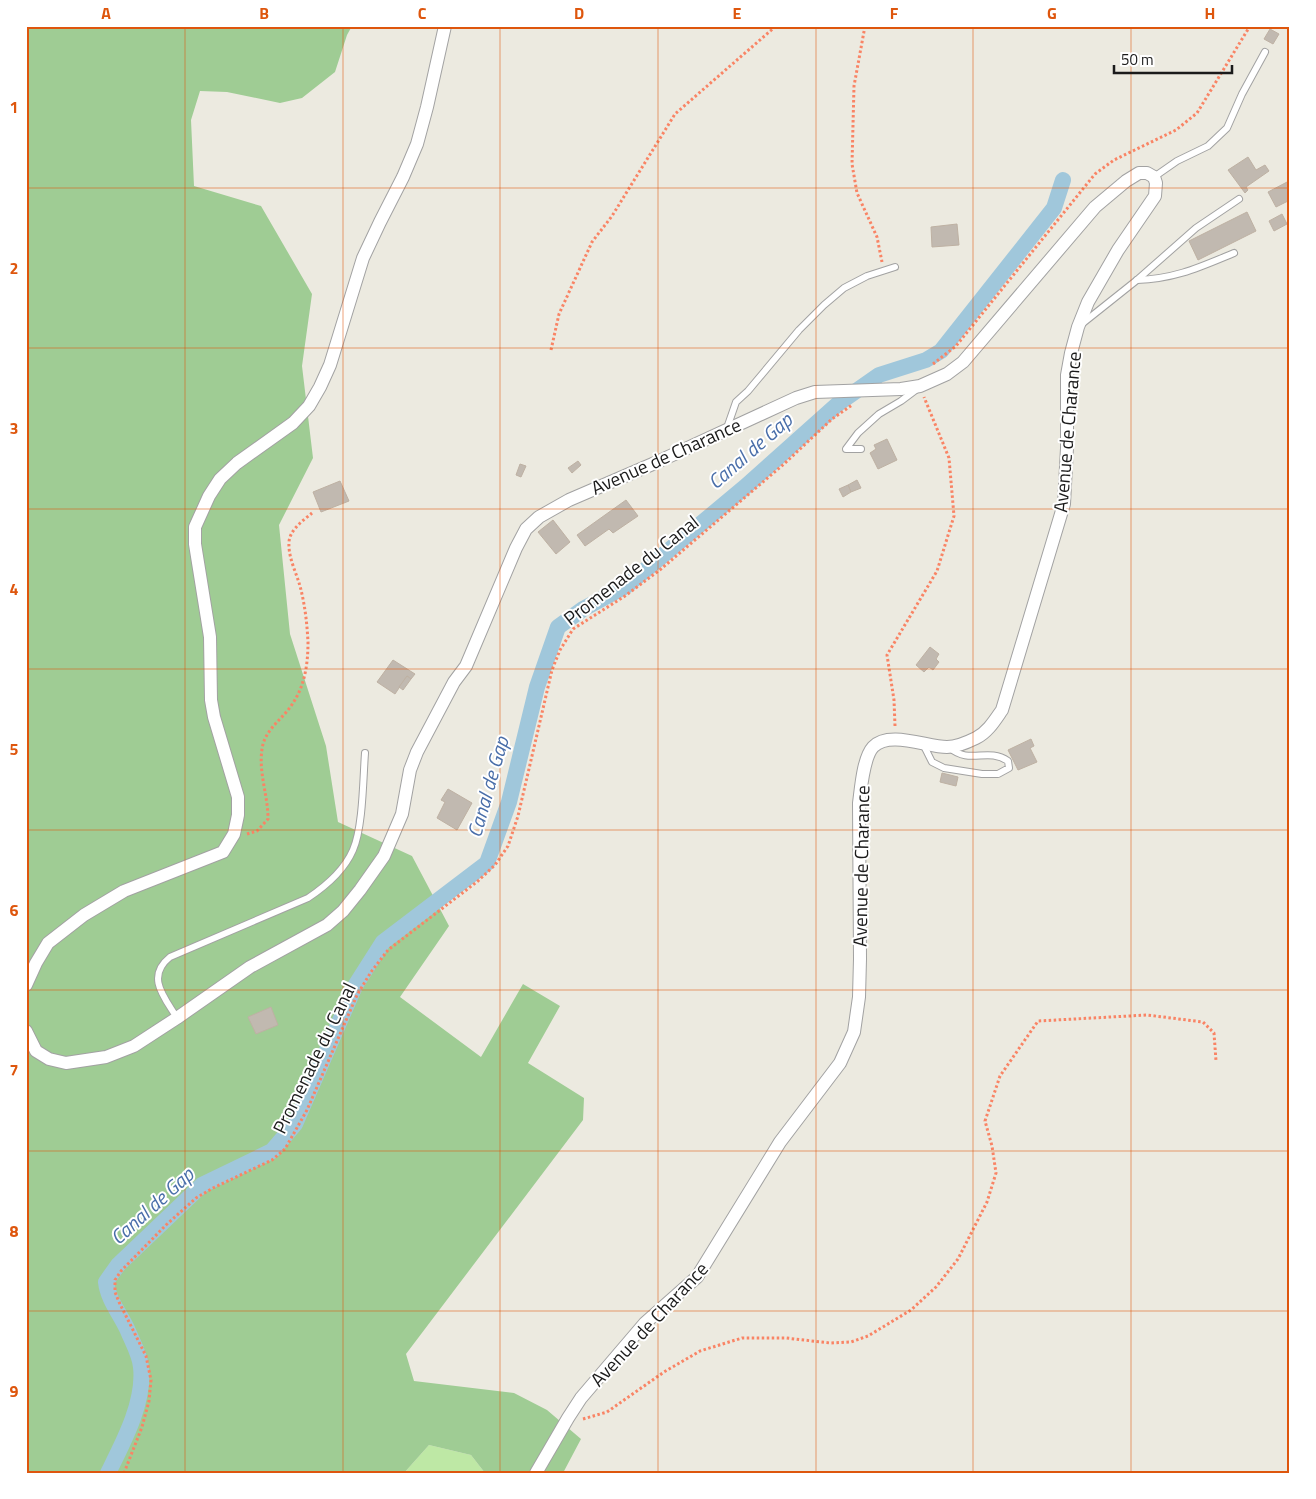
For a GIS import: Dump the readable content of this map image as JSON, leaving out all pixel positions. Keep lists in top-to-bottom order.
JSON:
{
  "streets": {
    "street": ["Avenue de Charance"],
    "path": ["Promenade du Canal"]
  },
  "water": ["Canal de Gap"],
  "scale_bar": "50 m",
  "grid": {
    "columns": [
      "A",
      "B",
      "C",
      "D",
      "E",
      "F",
      "G",
      "H"
    ],
    "rows": [
      "1",
      "2",
      "3",
      "4",
      "5",
      "6",
      "7",
      "8",
      "9"
    ]
  }
}
